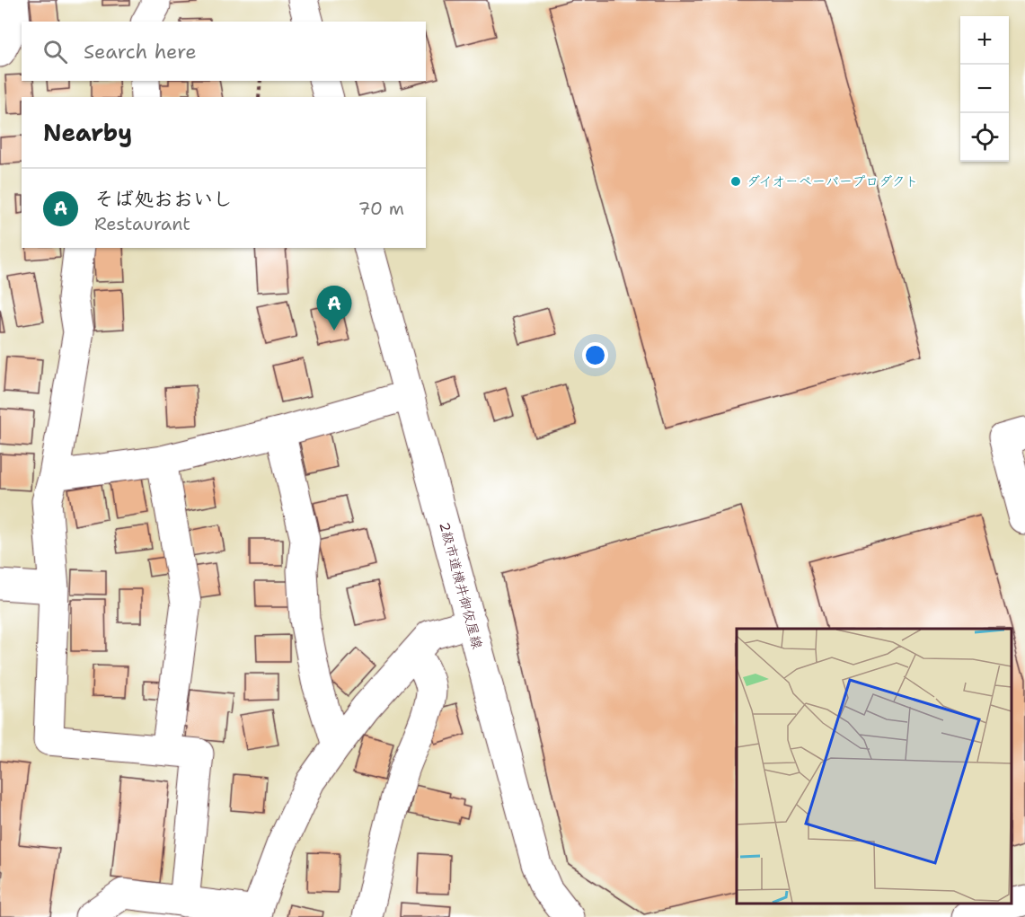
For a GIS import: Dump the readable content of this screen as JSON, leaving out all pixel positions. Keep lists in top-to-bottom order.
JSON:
{
  "streets": {
    "street": ["2級市道横井御仮屋線"]
  },
  "places": ["ダイオ－ペーパープロダクト"],
  "page": {
    "map_buttons": ["+", "−"],
    "search": "Search here",
    "heading": "Nearby",
    "list": [
      {
        "mark": "A",
        "name": "そば処おおいし",
        "note": "Restaurant",
        "value": "70 m"
      }
    ],
    "pins": "A"
  }
}
